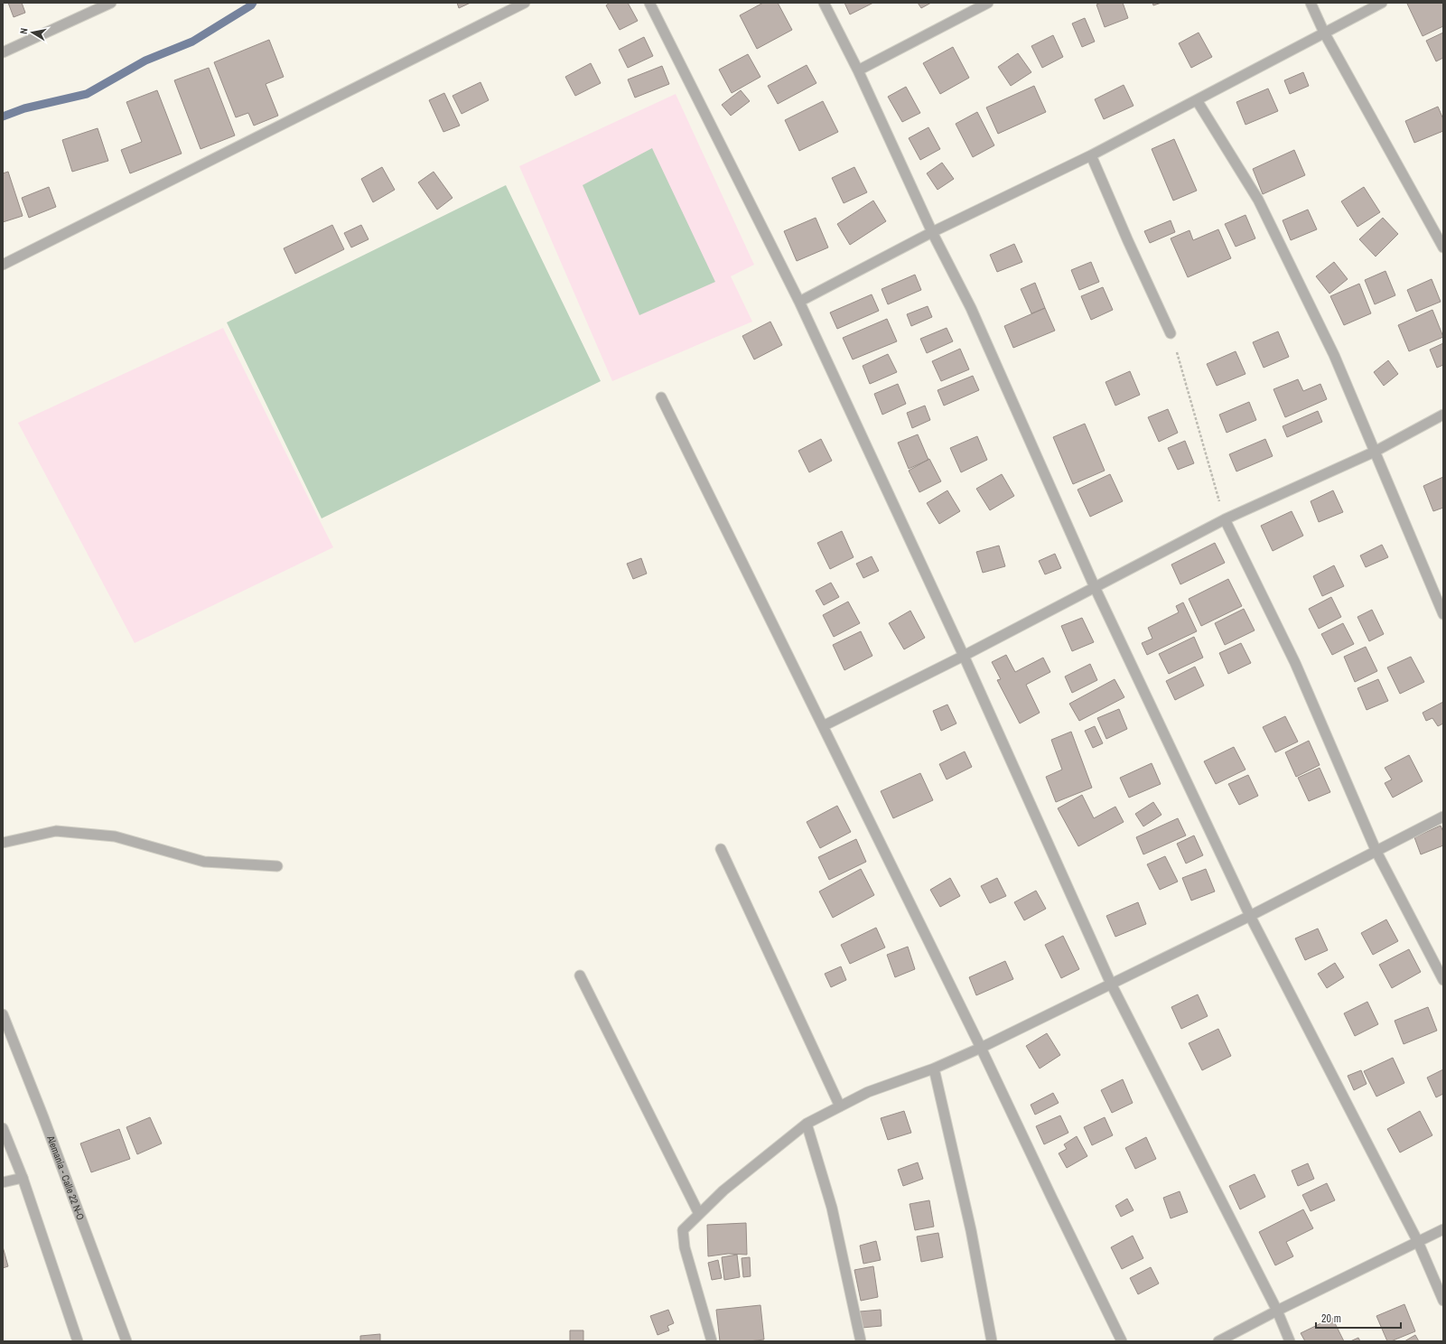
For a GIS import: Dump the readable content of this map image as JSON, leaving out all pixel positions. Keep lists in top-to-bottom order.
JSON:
{
  "streets": {
    "street": ["Alemania - Calle 22 N-O"]
  },
  "scale_bar": "20 m",
  "north": "left"
}
